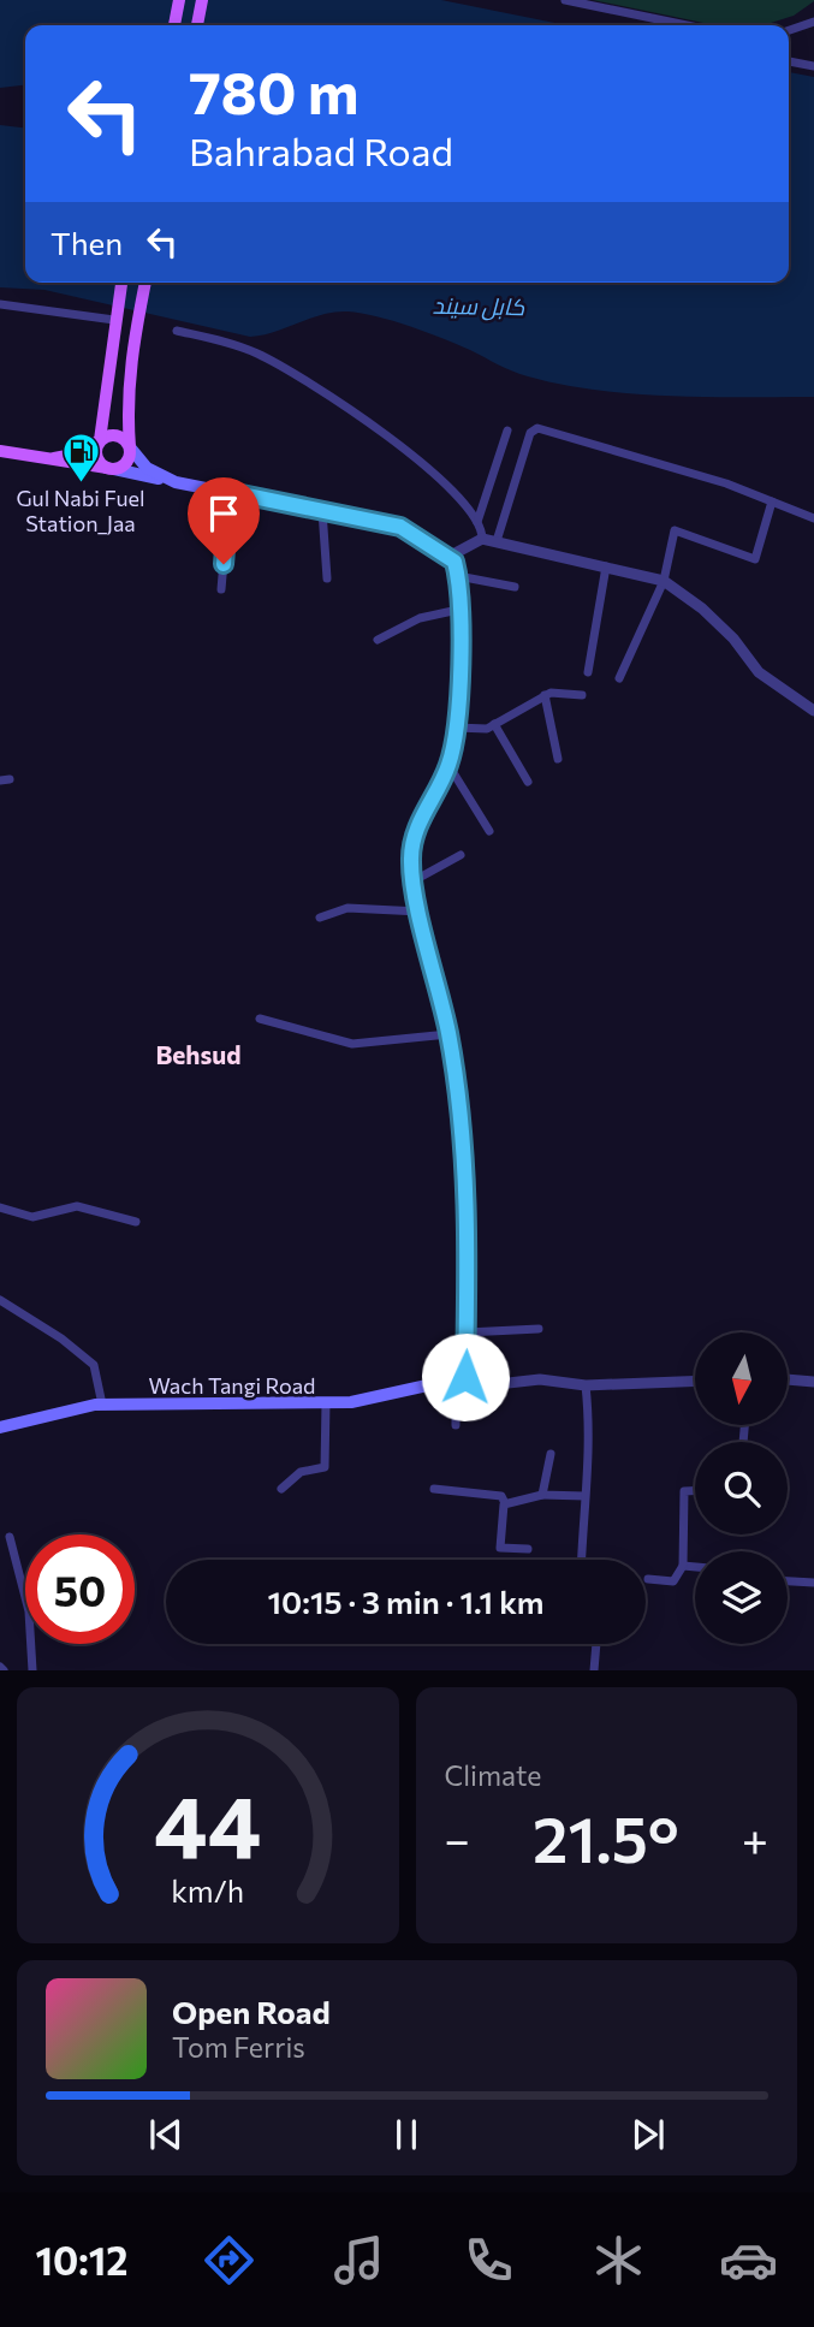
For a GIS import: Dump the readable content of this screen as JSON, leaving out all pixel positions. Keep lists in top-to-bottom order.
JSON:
{
  "streets": {
    "main road": ["Wach Tangi Road"]
  },
  "districts": ["Behsud"],
  "water": ["کابل سيند"],
  "places": {
    "fuel station": ["Gul Nabi Fuel Station_Jaa"]
  },
  "north": "bottom",
  "page": {
    "turn": ["780 m", "Bahrabad Road"],
    "then": "Then",
    "limit": "50",
    "trip": "10:15 · 3 min · 1.1 km",
    "tile": "Climate",
    "heat": ["−", "21.5°", "+"],
    "song": ["Open Road", "Tom Ferris"],
    "tabs": "10:12",
    "gauge": ["44", "km/h"]
  }
}
